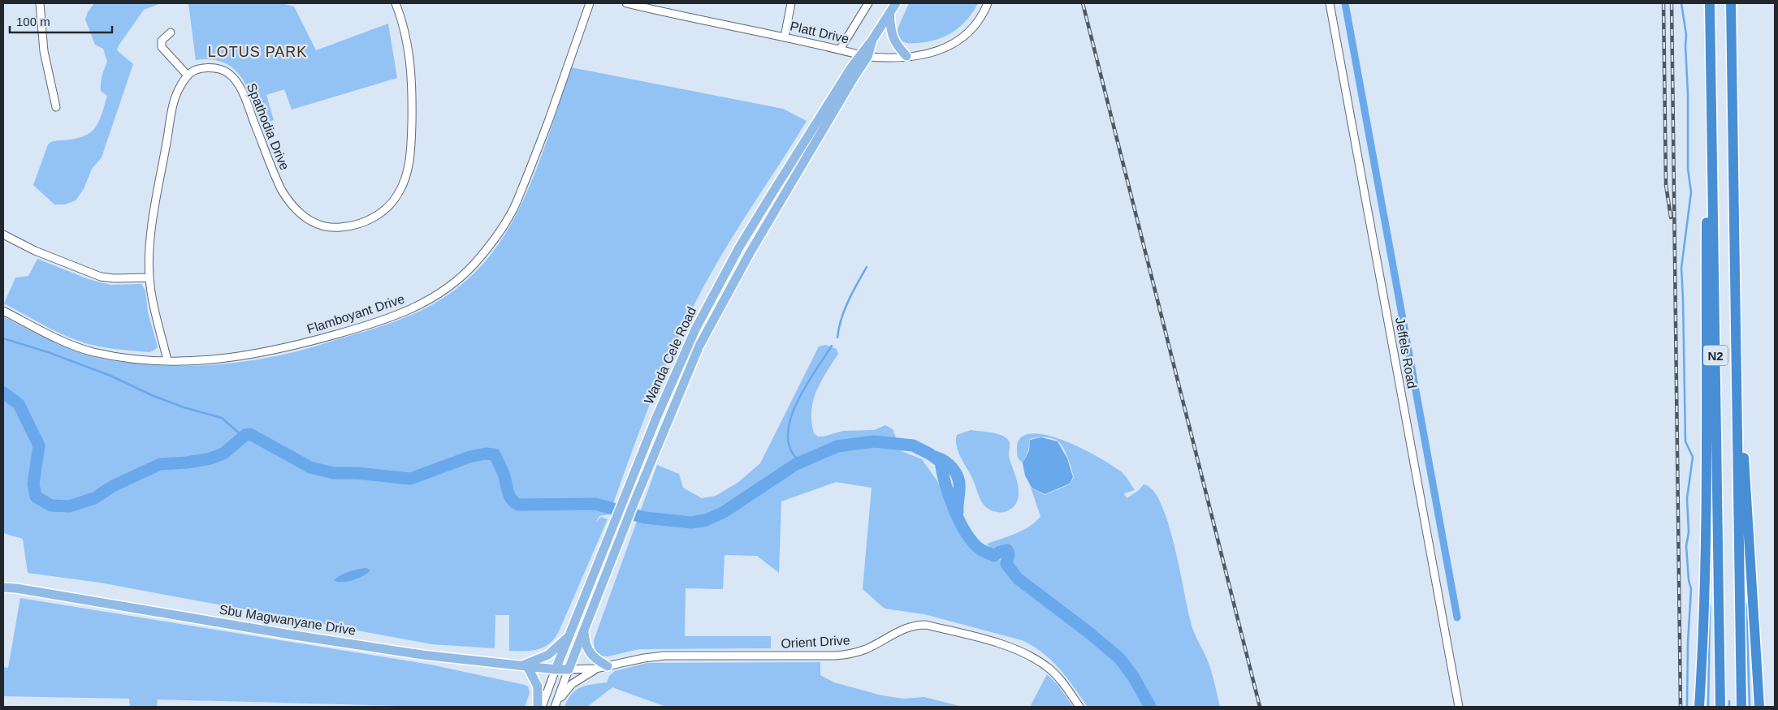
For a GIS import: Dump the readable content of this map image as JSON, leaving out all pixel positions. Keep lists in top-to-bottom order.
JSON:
{
  "streets": {
    "highway": ["N2"],
    "main road": ["Wanda Cele Road", "Sbu Magwanyane Drive"],
    "street": [
      "Platt Drive",
      "Spathodia Drive",
      "Flamboyant Drive",
      "Jeffels Road",
      "Orient Drive"
    ]
  },
  "crossings": [
    ["Platt Drive", "Wanda Cele Road"],
    ["Wanda Cele Road", "Sbu Magwanyane Drive"],
    ["Wanda Cele Road", "Orient Drive"],
    ["Sbu Magwanyane Drive", "Orient Drive"]
  ],
  "districts": ["LOTUS PARK"],
  "scale_bar": "100 m"
}
